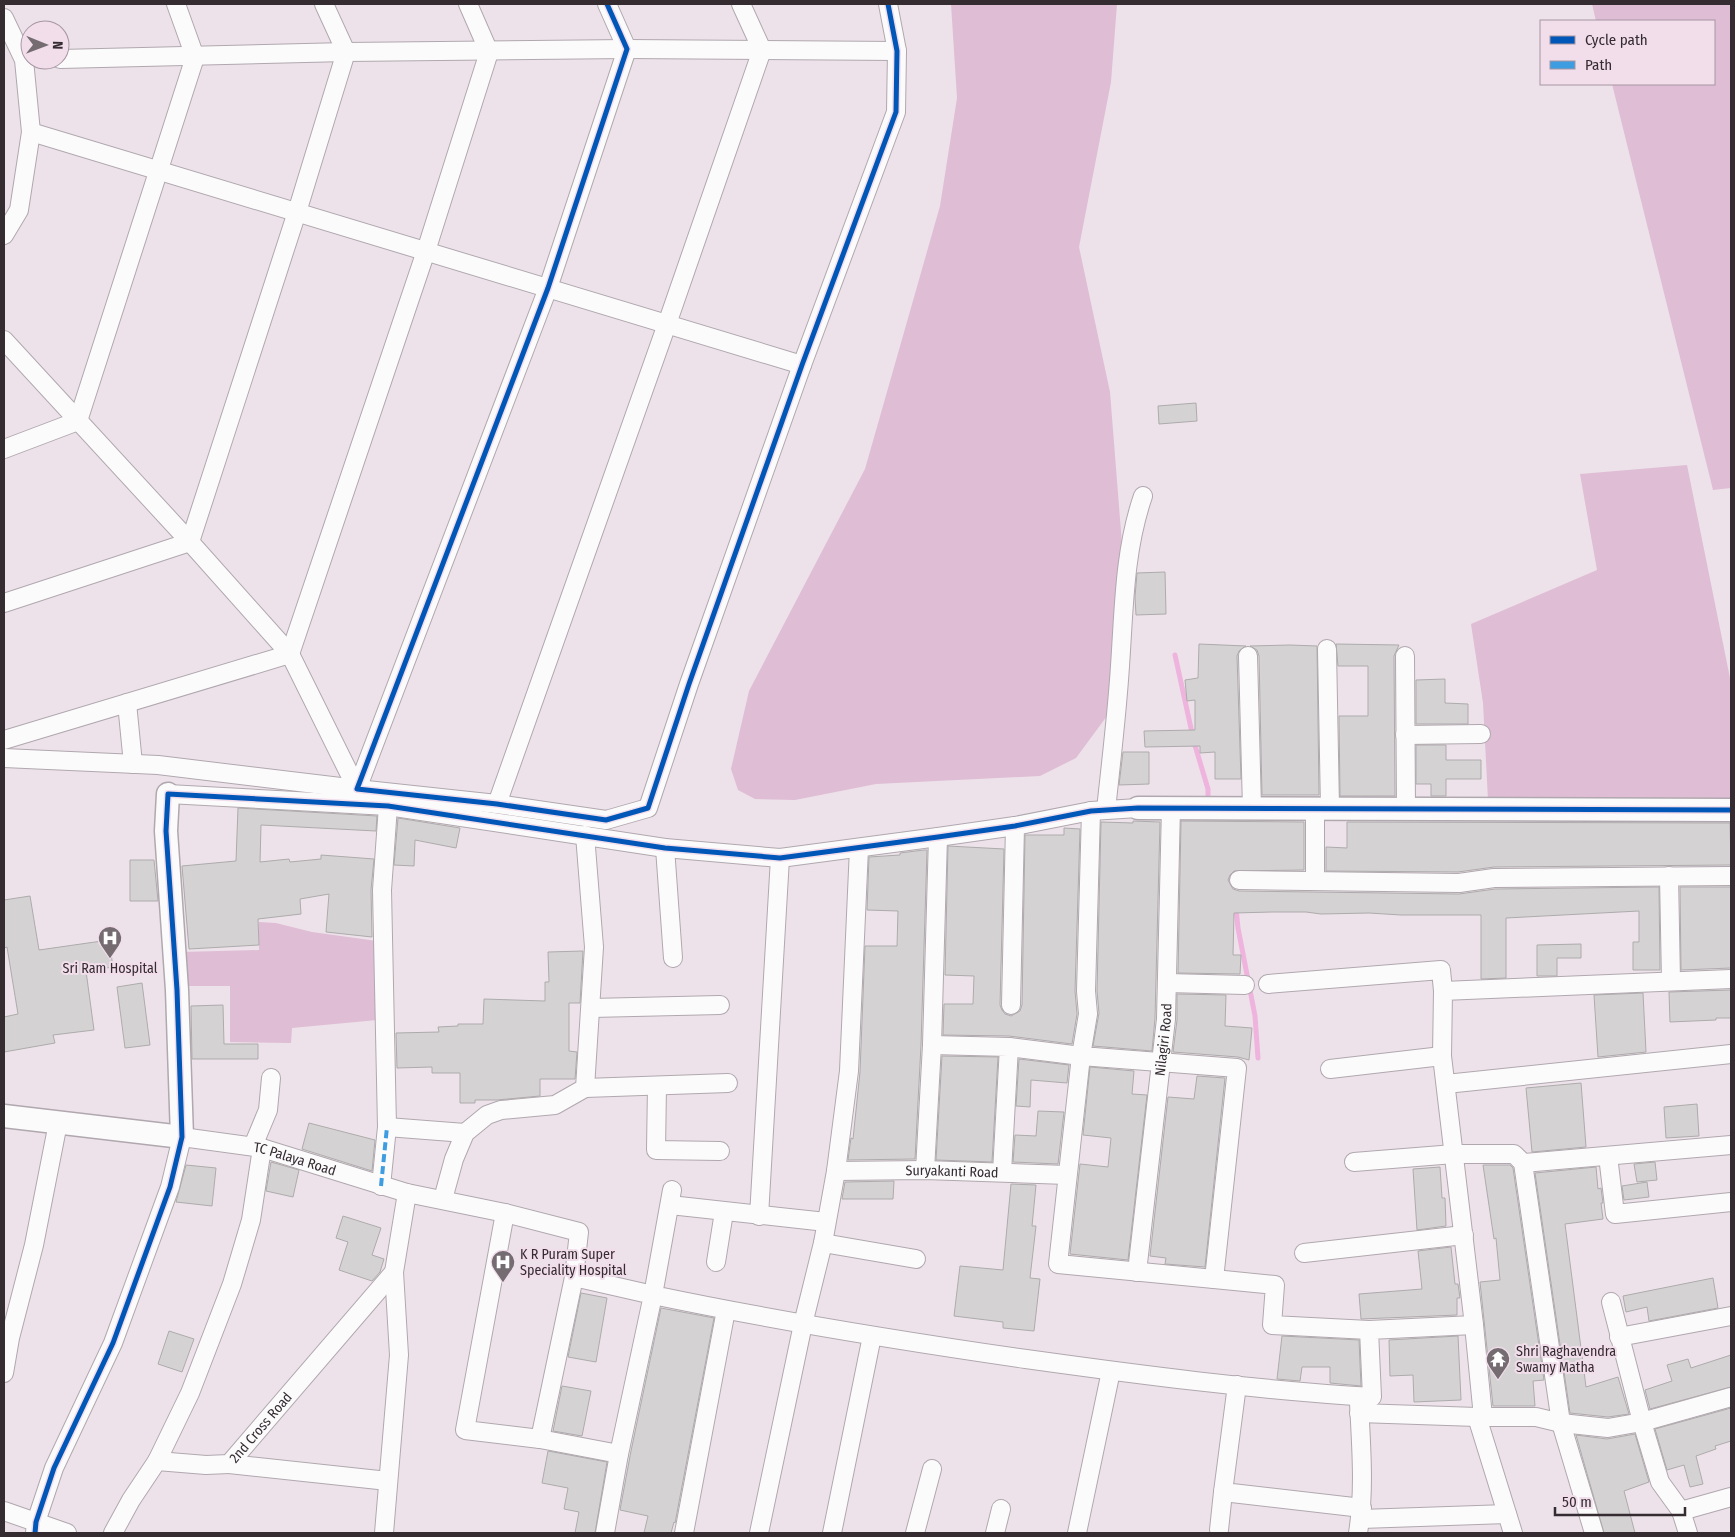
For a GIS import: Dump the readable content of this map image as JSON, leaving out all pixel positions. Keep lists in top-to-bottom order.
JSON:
{
  "streets": {
    "street": [
      "Nilagiri Road",
      "TC Palaya Road",
      "Suryakanti Road",
      "2nd Cross Road"
    ]
  },
  "places": {
    "hospital": ["Sri Ram Hospital", "K R Puram Super Speciality Hospital"],
    "temple": ["Shri Raghavendra Swamy Matha"]
  },
  "legend": ["Cycle path", "Path"],
  "scale_bar": "50 m",
  "north": "right"
}
